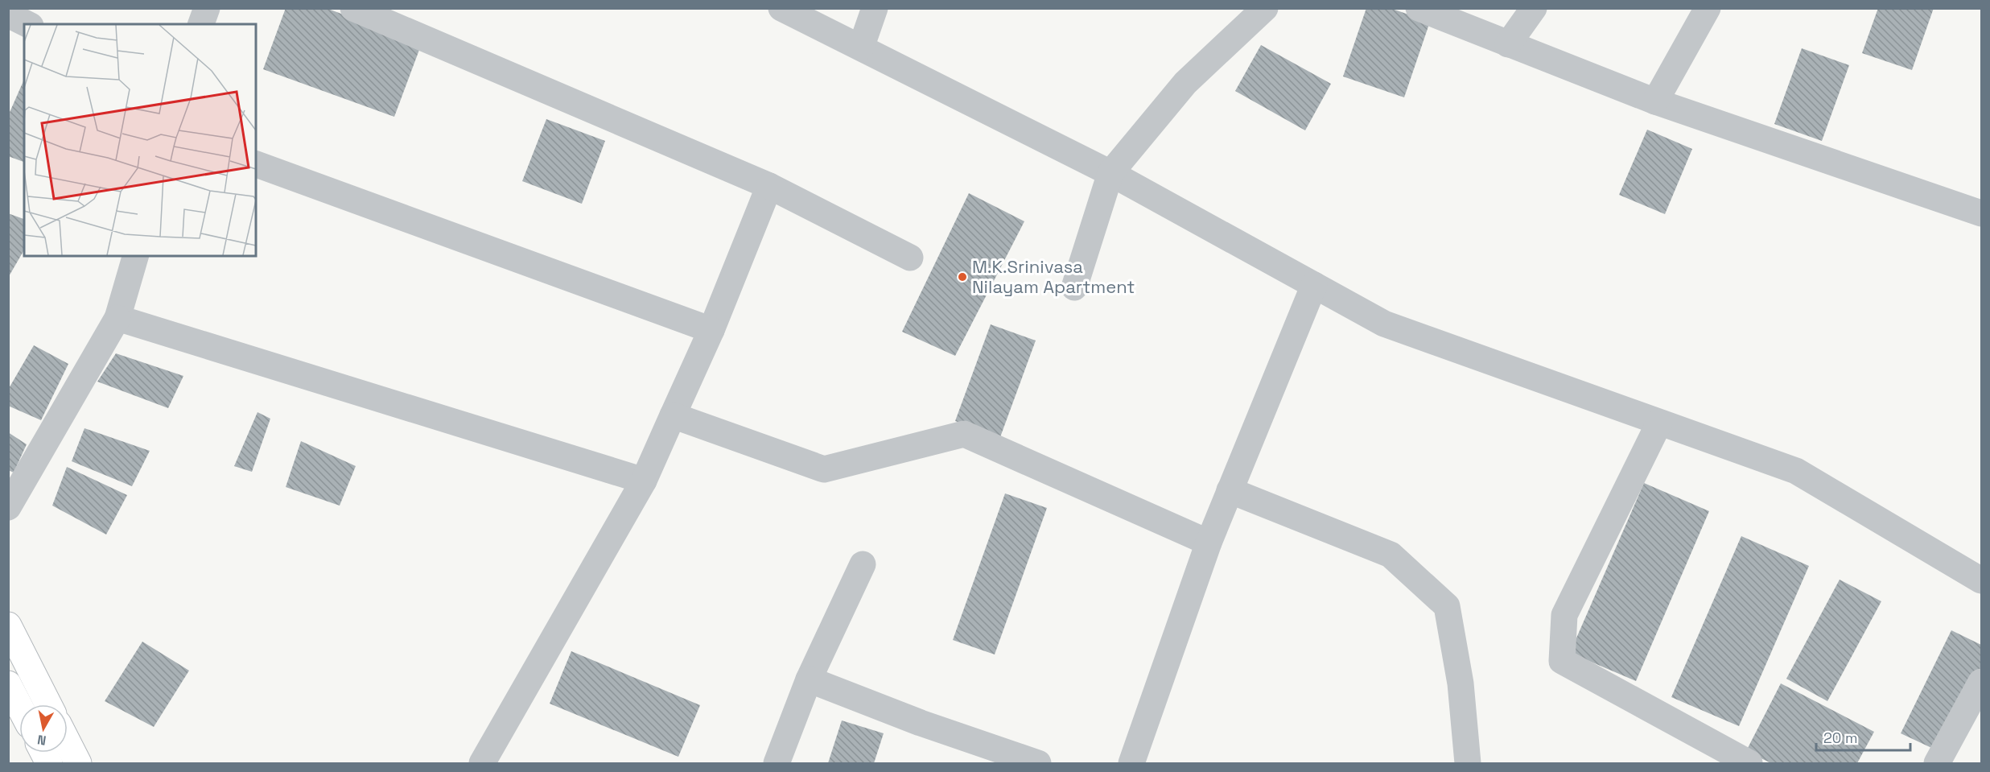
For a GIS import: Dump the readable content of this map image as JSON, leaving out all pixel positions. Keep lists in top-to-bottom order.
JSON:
{
  "places": ["M.K.Srinivasa Nilayam Apartment"],
  "scale_bar": "20 m",
  "north": "bottom"
}
